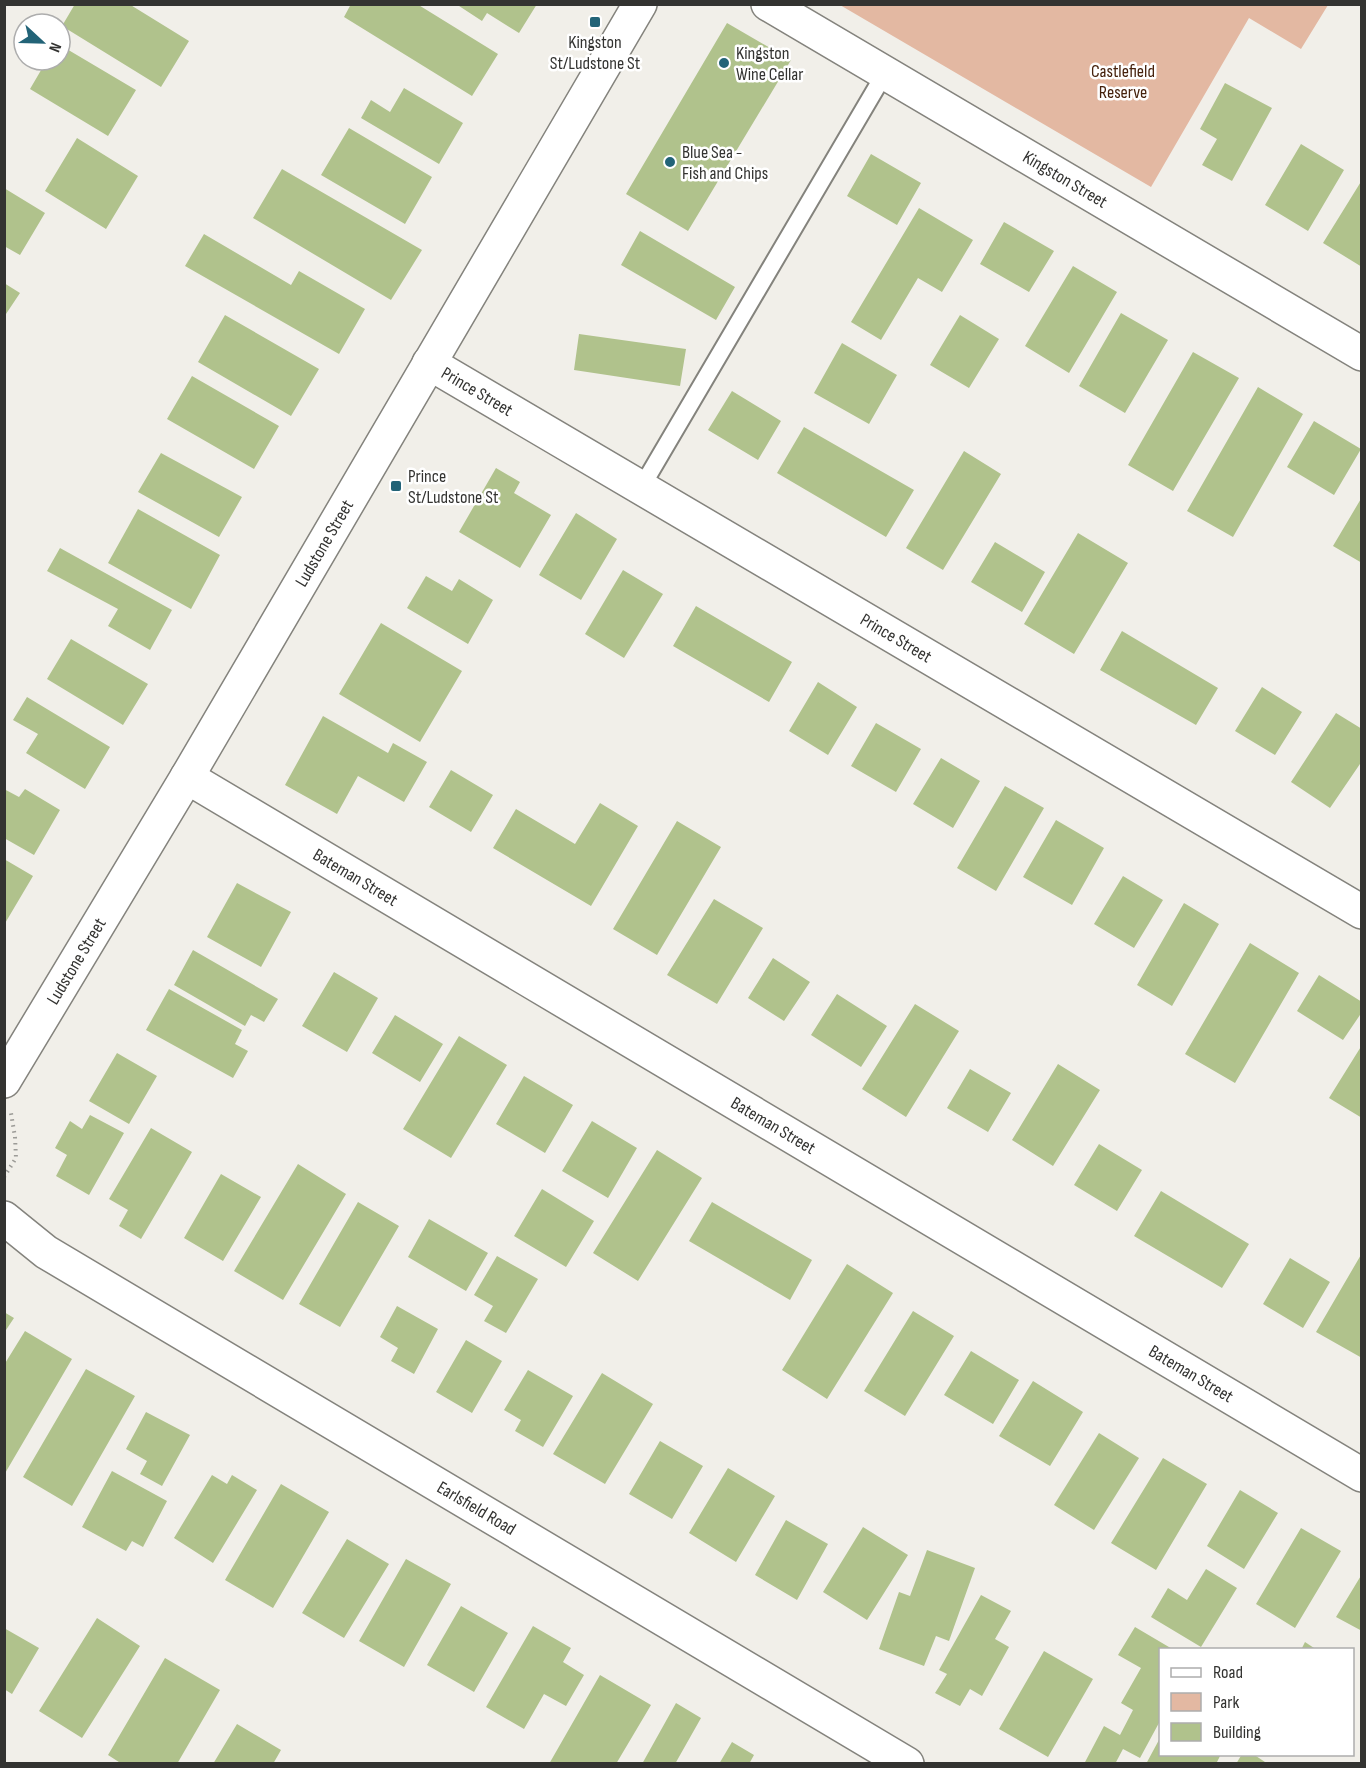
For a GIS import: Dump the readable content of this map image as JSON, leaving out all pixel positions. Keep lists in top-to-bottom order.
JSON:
{
  "streets": {
    "street": [
      "Kingston Street",
      "Prince Street",
      "Ludstone Street",
      "Bateman Street",
      "Earlsfield Road"
    ]
  },
  "crossings": [
    ["Prince Street", "Ludstone Street"],
    ["Ludstone Street", "Bateman Street"]
  ],
  "parks": ["Castlefield Reserve"],
  "places": {
    "transit": ["Kingston St/Ludstone St", "Prince St/Ludstone St"],
    "other": ["Kingston Wine Cellar", "Blue Sea - Fish and Chips"]
  },
  "legend": ["Road", "Park", "Building"],
  "north": "right"
}
